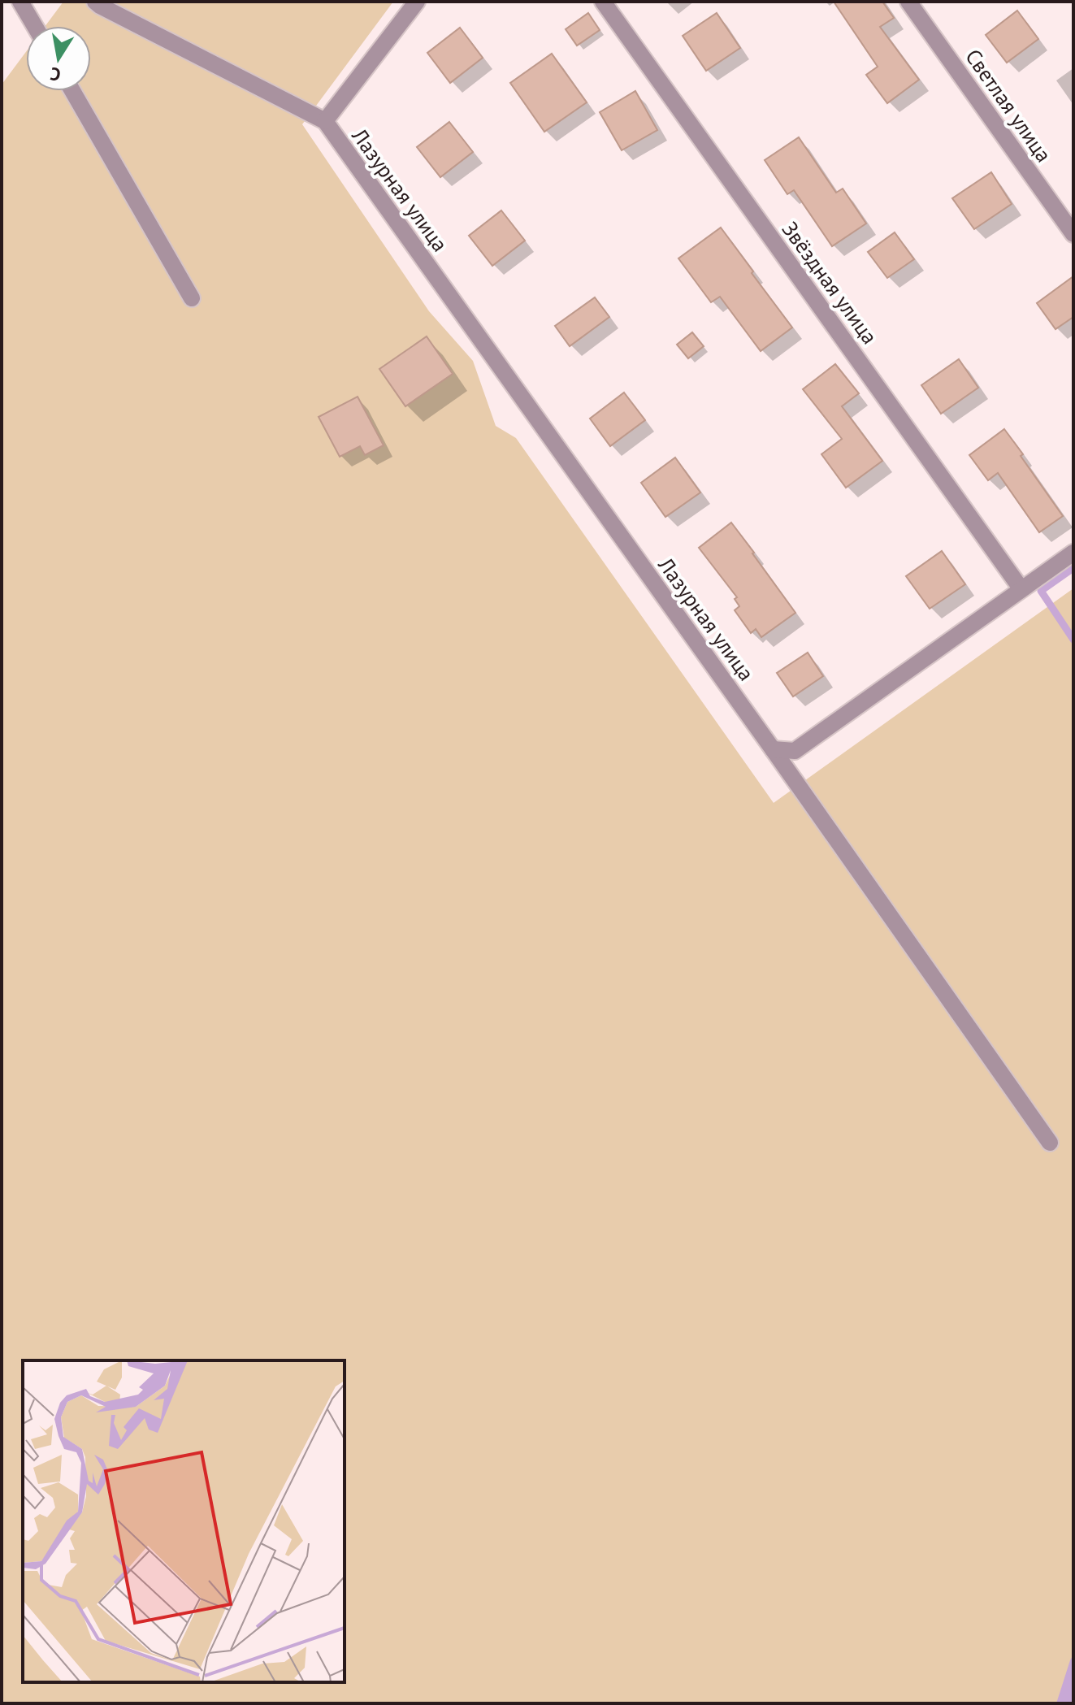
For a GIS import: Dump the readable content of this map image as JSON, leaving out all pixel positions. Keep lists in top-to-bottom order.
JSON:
{
  "streets": {
    "street": ["Светлая улица", "Лазурная улица", "Звёздная улица"]
  },
  "north": "bottom"
}
